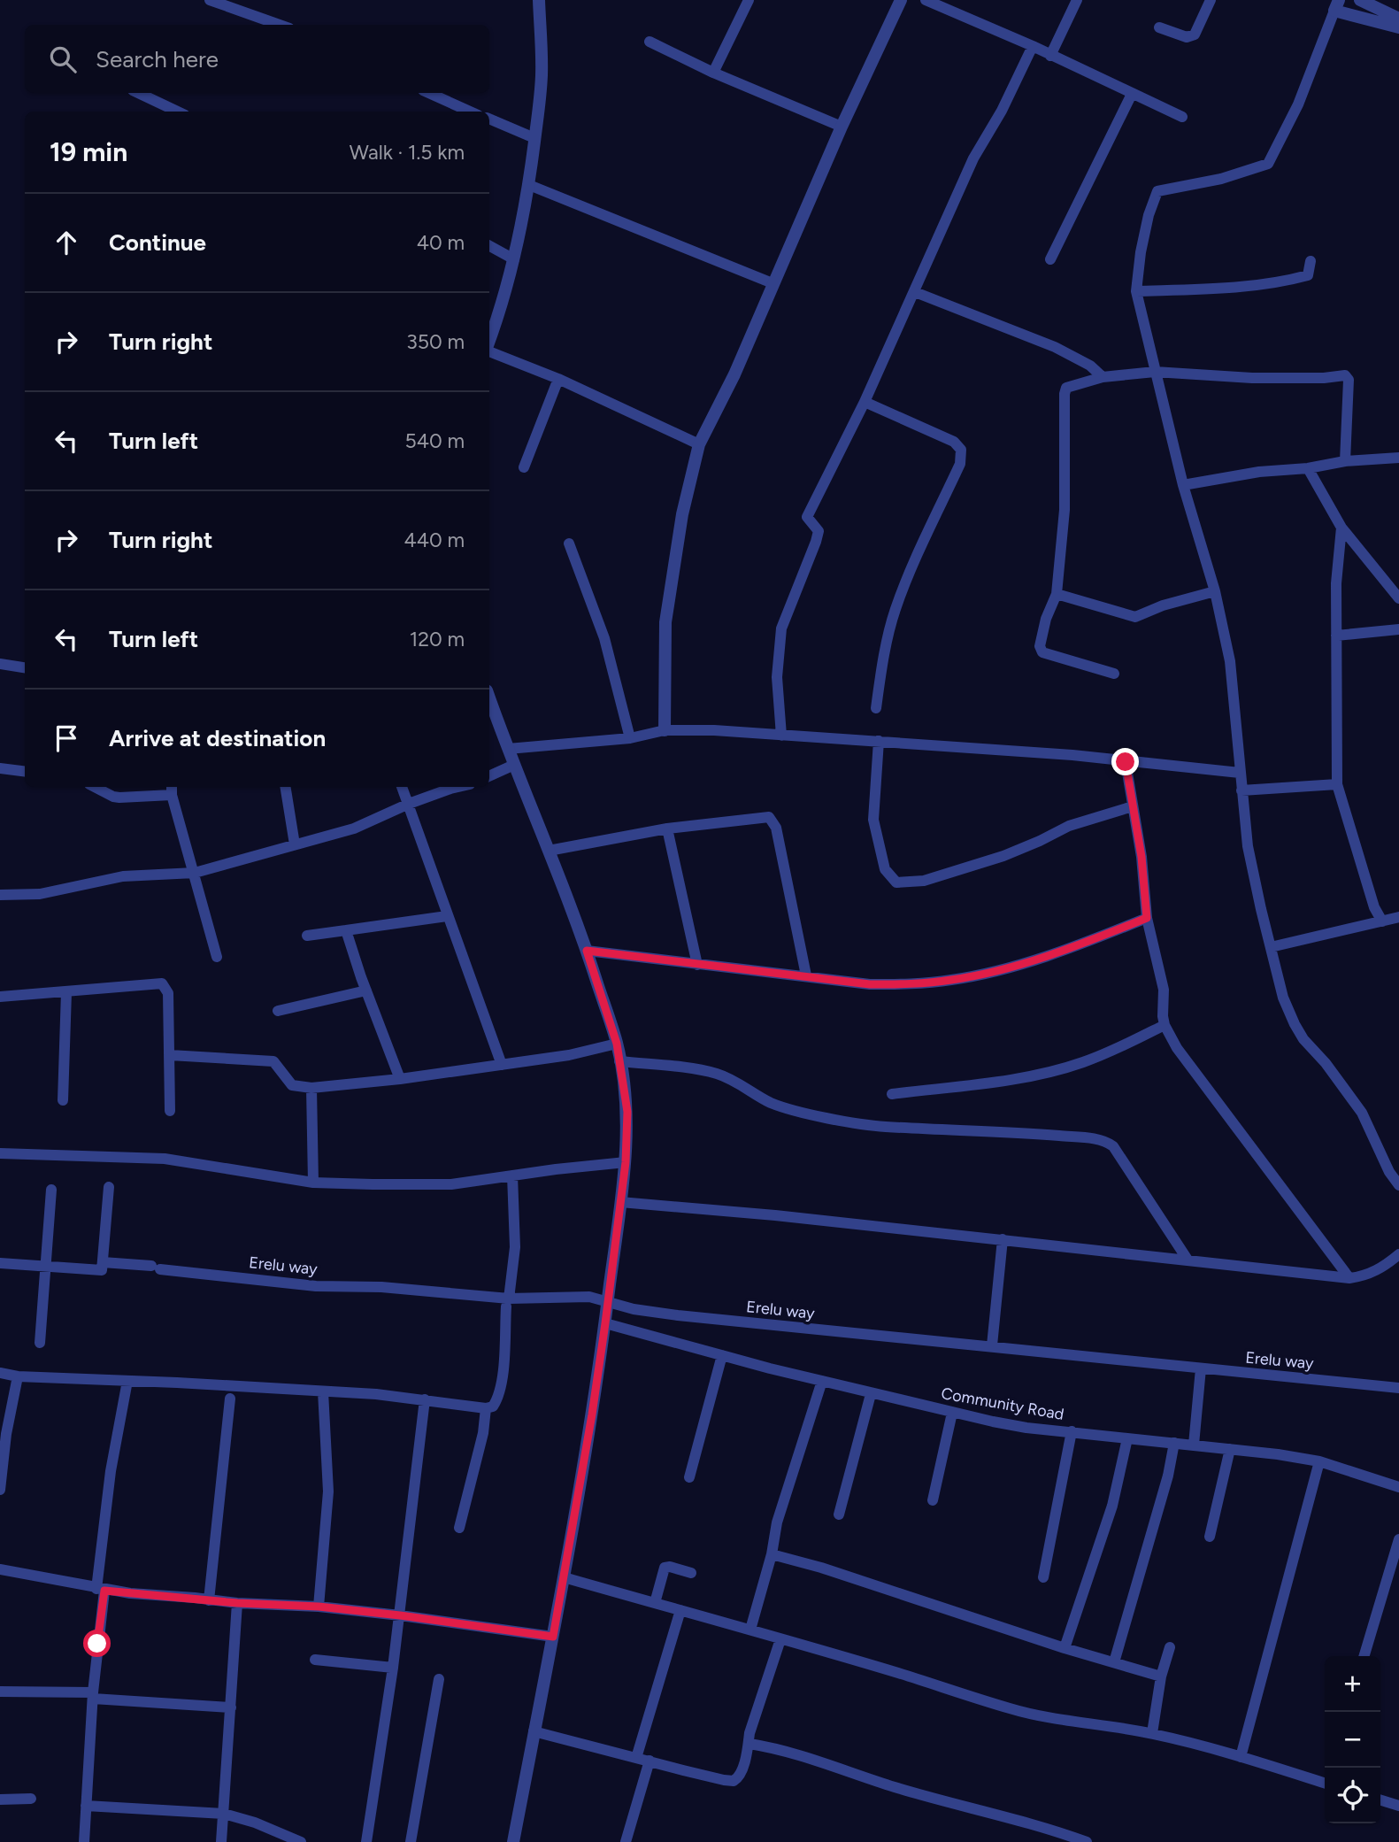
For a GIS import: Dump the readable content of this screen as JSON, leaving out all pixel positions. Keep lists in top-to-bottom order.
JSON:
{
  "streets": {
    "street": ["Erelu way", "Community Road"]
  },
  "page": {
    "search": "Search here",
    "heading": ["19 min", "Walk · 1.5 km"],
    "list": [
      ["Continue", "40 m"],
      ["Turn right", "350 m"],
      ["Turn left", "540 m"],
      ["Turn right", "440 m"],
      ["Turn left", "120 m"],
      "Arrive at destination"
    ],
    "map_buttons": ["+", "−"]
  }
}
